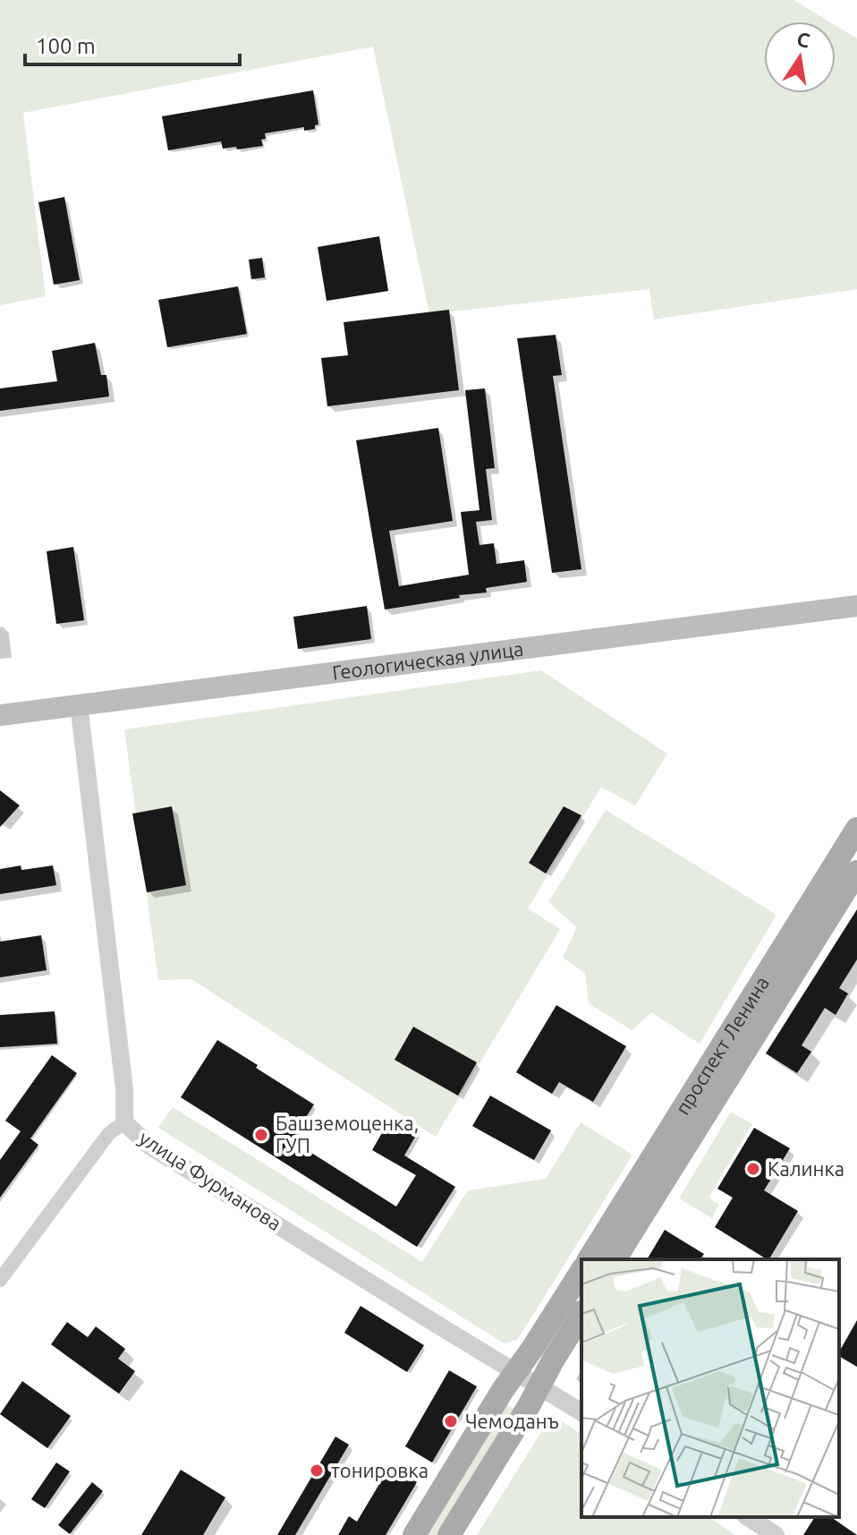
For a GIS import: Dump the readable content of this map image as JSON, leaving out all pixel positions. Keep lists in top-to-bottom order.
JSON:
{
  "streets": {
    "main road": ["Геологическая улица", "проспект Ленина"],
    "street": ["улица Фурманова"]
  },
  "crossings": [
    ["Геологическая улица", "улица Фурманова"]
  ],
  "places": [
    "Башземоценка, ГУП",
    "Калинка",
    "Чемоданъ",
    "тонировка"
  ],
  "scale_bar": "100 m",
  "north": "top"
}
